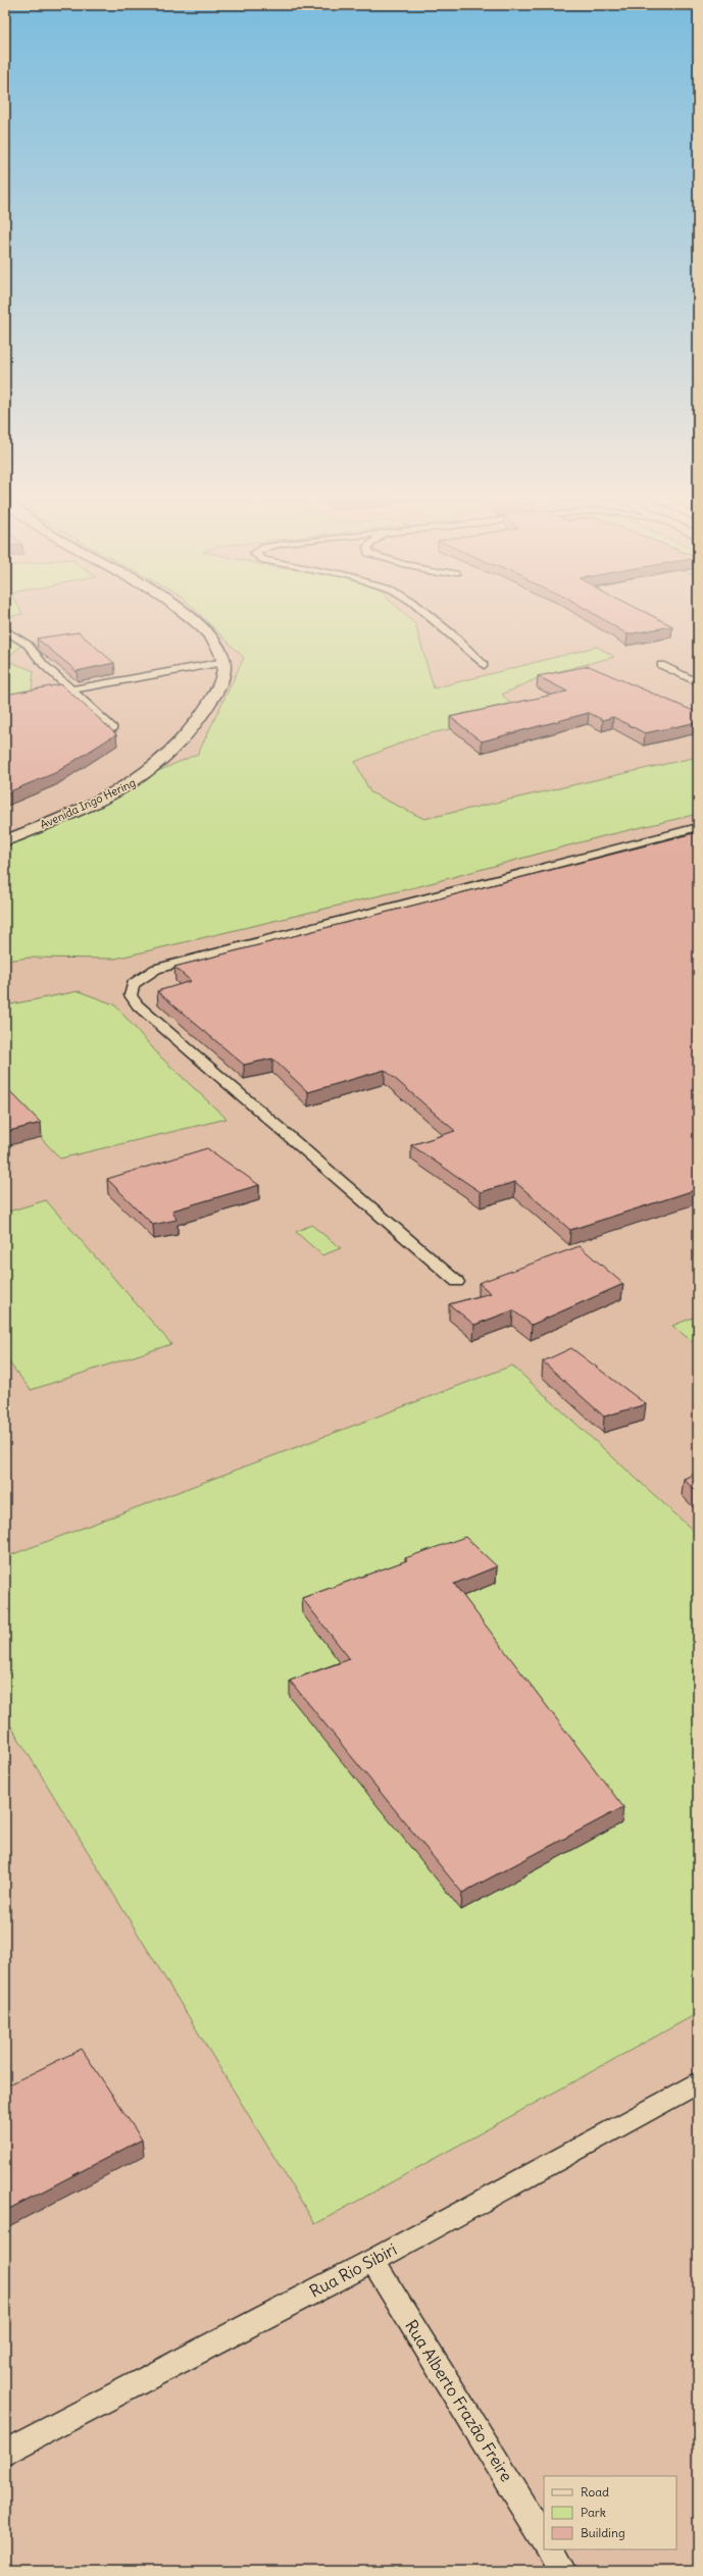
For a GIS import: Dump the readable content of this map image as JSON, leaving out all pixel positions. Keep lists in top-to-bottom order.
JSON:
{
  "streets": {
    "main road": ["Avenida Ingo Hering"],
    "lane": ["Rua Rio Sibiri", "Rua Alberto Frazão Freire"]
  },
  "crossings": [
    ["Rua Rio Sibiri", "Rua Alberto Frazão Freire"]
  ],
  "legend": ["Road", "Park", "Building"]
}
